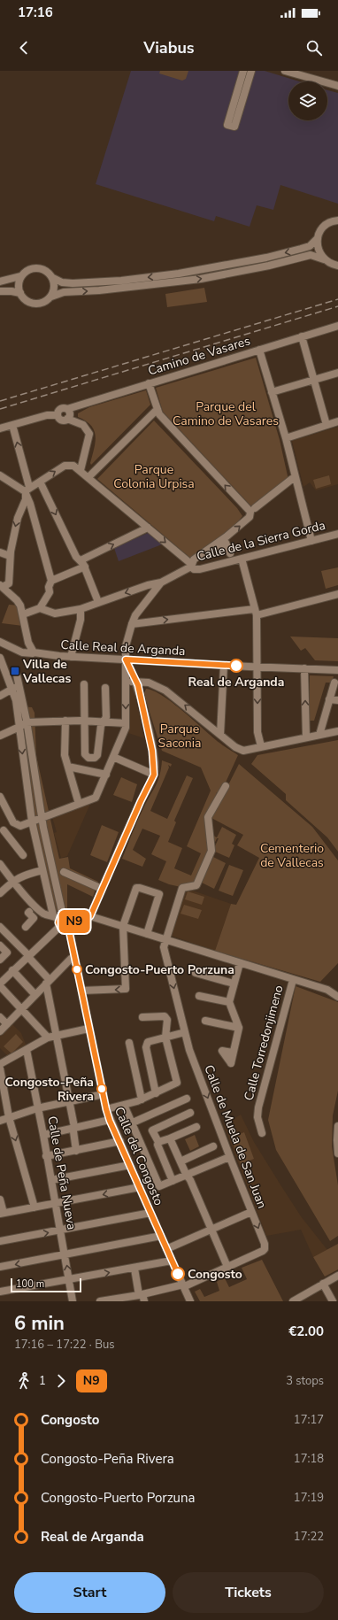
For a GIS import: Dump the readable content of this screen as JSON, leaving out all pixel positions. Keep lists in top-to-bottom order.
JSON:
{
  "streets": {
    "street": [
      "Camino de Vasares",
      "Calle de la Sierra Gorda",
      "Calle Real de Arganda",
      "Calle Torredonjimeno",
      "Calle de Muela de San Juan",
      "Calle del Congosto",
      "Calle de Peña Nueva"
    ]
  },
  "parks": [
    "Parque del Camino de Vasares",
    "Parque Colonia Urpisa",
    "Parque Saconia",
    "Cementerio de Vallecas"
  ],
  "places": {
    "other": [
      "Real de Arganda",
      "Congosto-Puerto Porzuna",
      "Congosto-Peña Rivera",
      "Congosto"
    ],
    "transit": ["Villa de Vallecas"]
  },
  "lines": ["bus line N9"],
  "scale_bar": "100 m",
  "page": {
    "status": "17:16",
    "header": "Viabus",
    "on_map": "N9",
    "scale": "100 m",
    "heading": ["6 min", "17:16 – 17:22 · Bus", "€2.00"],
    "legs": ["1", "N9", "3 stops"],
    "list": [
      {
        "name": "Congosto",
        "value": "17:17"
      },
      {
        "name": "Congosto-Peña Rivera",
        "value": "17:18"
      },
      {
        "name": "Congosto-Puerto Porzuna",
        "value": "17:19"
      },
      {
        "name": "Real de Arganda",
        "value": "17:22"
      }
    ],
    "buttons": ["Start", "Tickets"]
  }
}
